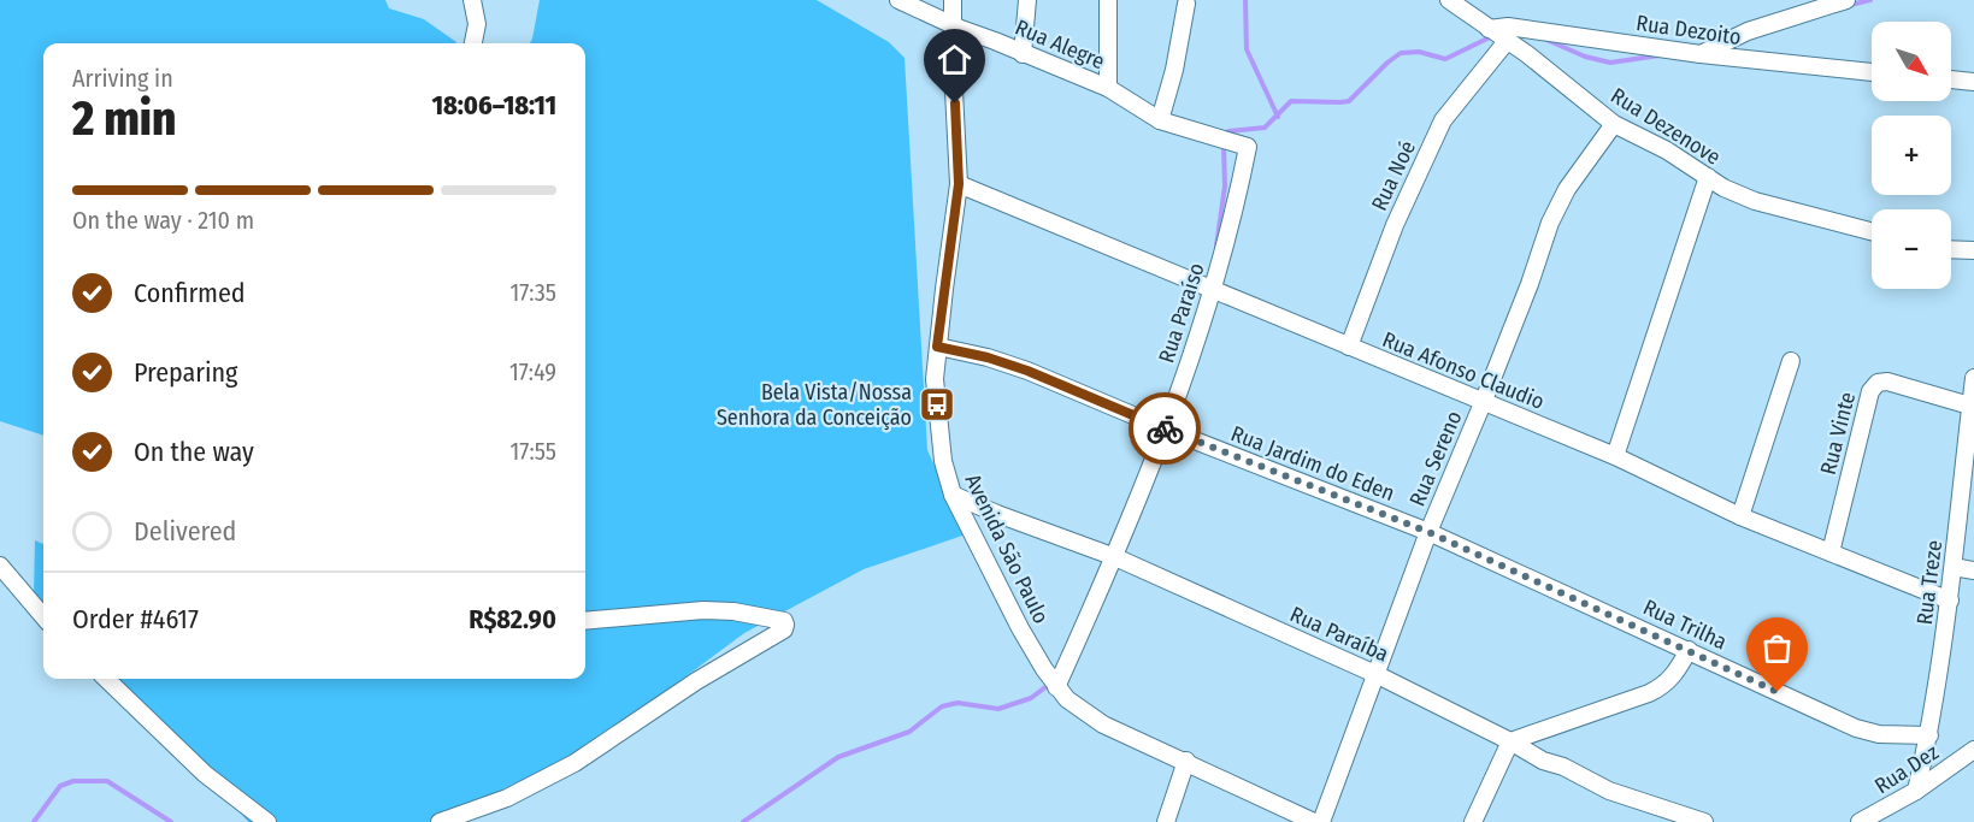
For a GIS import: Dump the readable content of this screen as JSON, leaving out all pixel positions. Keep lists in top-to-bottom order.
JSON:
{
  "streets": {
    "street": [
      "Rua Dezoito",
      "Rua Alegre",
      "Rua Dezenove",
      "Rua Noé",
      "Rua Paraíso",
      "Rua Afonso Claudio",
      "Rua Vinte",
      "Rua Sereno",
      "Rua Jardim do Eden",
      "Avenida São Paulo",
      "Rua Treze",
      "Rua Trilha",
      "Rua Paraíba",
      "Rua Dez"
    ]
  },
  "crossings": [
    ["Rua Dezoito", "Rua Dezenove"],
    ["Rua Alegre", "Rua Paraíso"],
    ["Rua Alegre", "Avenida São Paulo"],
    ["Rua Dezenove", "Rua Noé"],
    ["Rua Dezenove", "Rua Sereno"],
    ["Rua Noé", "Rua Afonso Claudio"],
    ["Rua Paraíso", "Rua Afonso Claudio"],
    ["Rua Paraíso", "Rua Jardim do Eden"],
    ["Rua Paraíso", "Avenida São Paulo"],
    ["Rua Paraíso", "Rua Paraíba"],
    ["Rua Afonso Claudio", "Rua Vinte"],
    ["Rua Afonso Claudio", "Rua Sereno"],
    ["Rua Afonso Claudio", "Avenida São Paulo"],
    ["Rua Afonso Claudio", "Rua Treze"],
    ["Rua Vinte", "Rua Treze"],
    ["Rua Sereno", "Rua Jardim do Eden"],
    ["Rua Sereno", "Rua Trilha"],
    ["Rua Sereno", "Rua Paraíba"],
    ["Rua Jardim do Eden", "Avenida São Paulo"],
    ["Rua Jardim do Eden", "Rua Trilha"],
    ["Avenida São Paulo", "Rua Paraíba"],
    ["Rua Treze", "Rua Trilha"],
    ["Rua Treze", "Rua Dez"]
  ],
  "places": {
    "bus stop": ["Bela Vista/Nossa Senhora da Conceição"]
  },
  "north": "bottom right",
  "page": {
    "map_buttons": ["+", "−"],
    "heading": ["2 min", "Arriving in", "18:06–18:11"],
    "panel": ["Order #4617", "R$82.90"],
    "bar": "On the way · 210 m",
    "list": [
      ["Confirmed", "17:35"],
      ["Preparing", "17:49"],
      ["On the way", "17:55"],
      "Delivered"
    ]
  }
}
